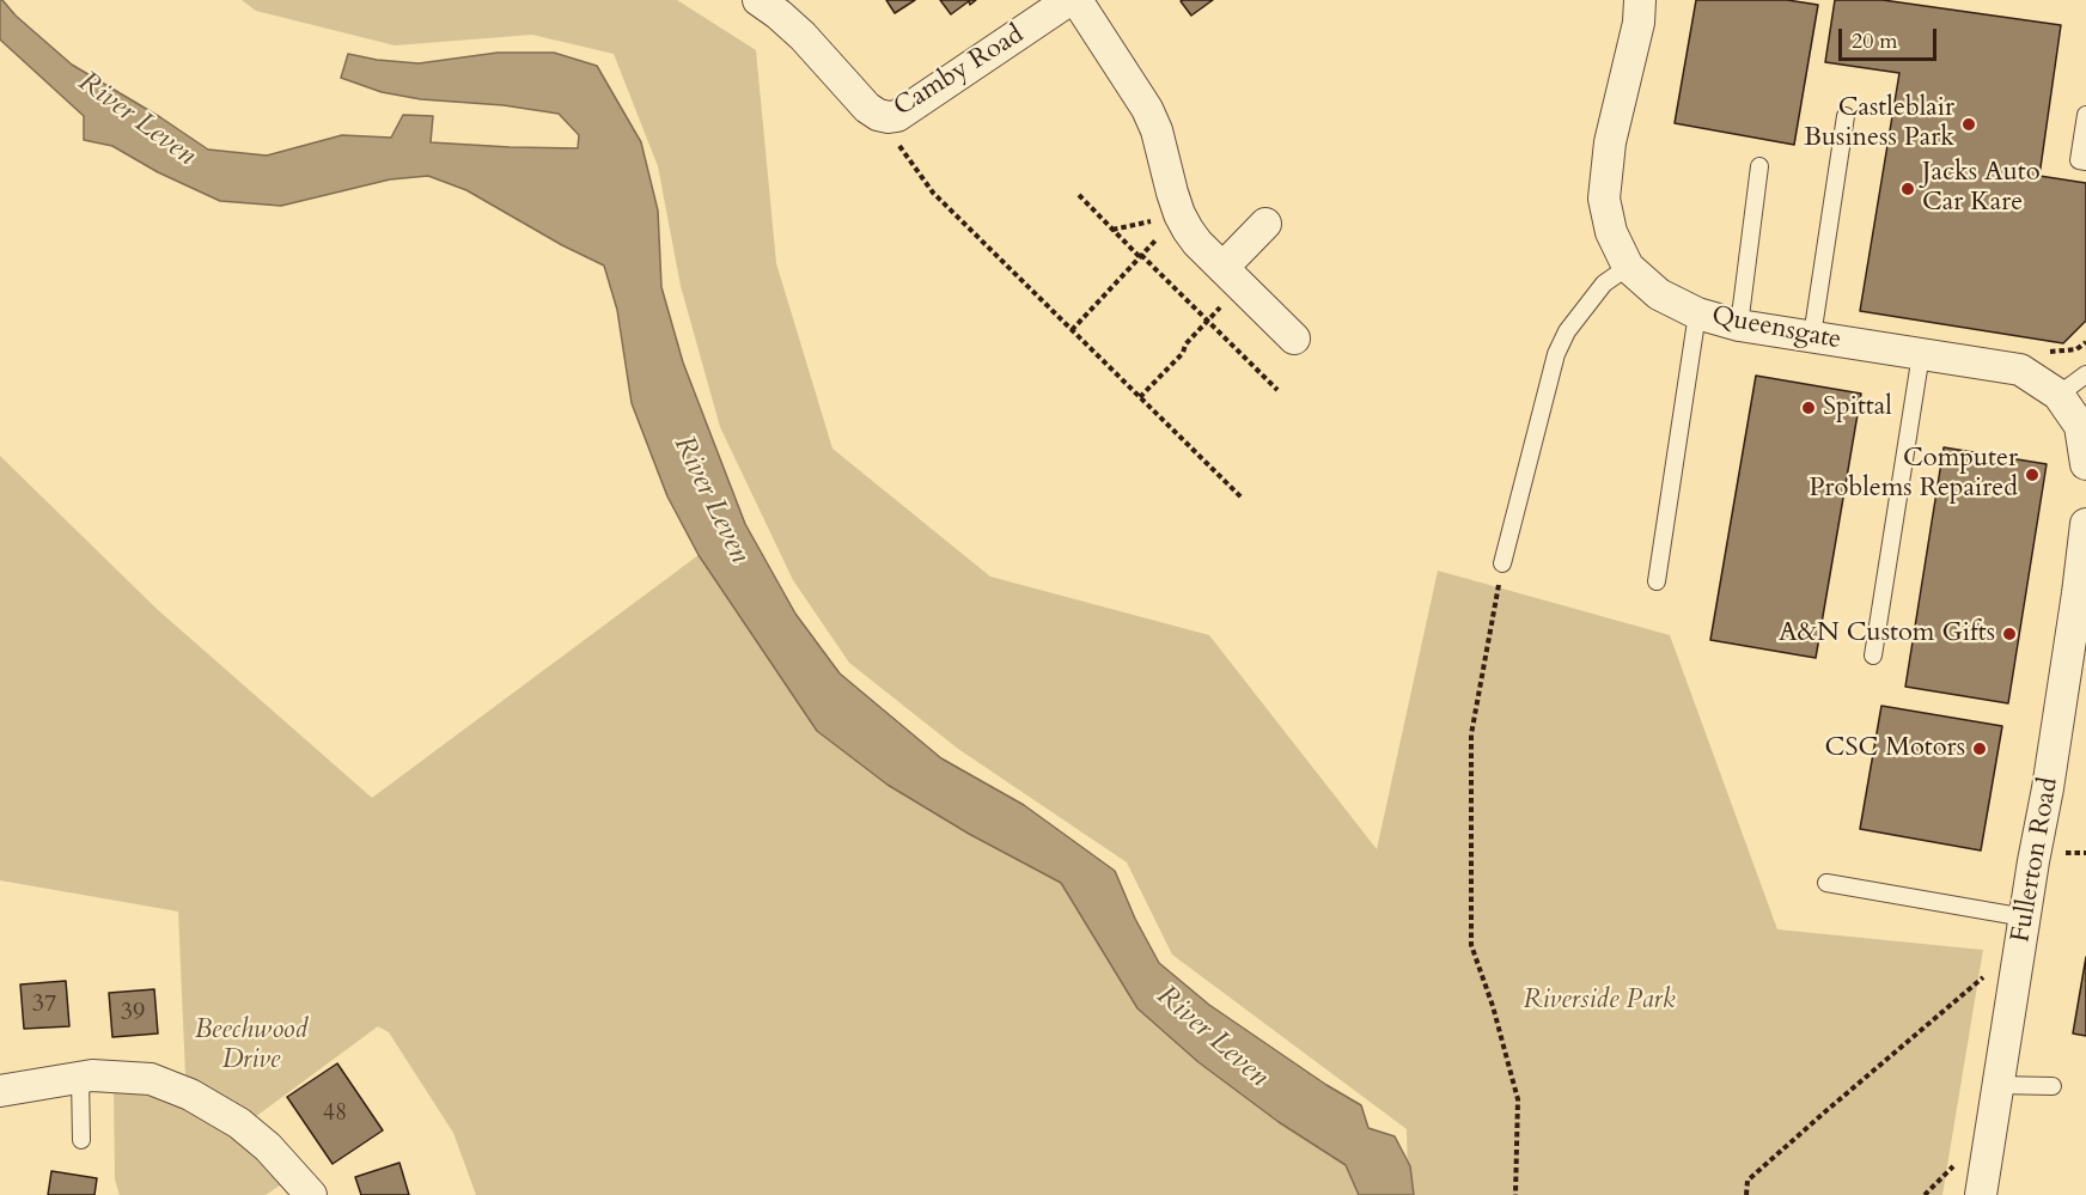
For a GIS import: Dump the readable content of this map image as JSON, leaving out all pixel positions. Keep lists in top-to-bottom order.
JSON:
{
  "streets": {
    "street": ["Camby Road", "Queensgate", "Fullerton Road"]
  },
  "water": ["River Leven"],
  "parks": ["Riverside Park", "Beechwood Drive"],
  "places": [
    "Castleblair Business Park",
    "Jacks Auto Car Kare",
    "Spittal",
    "Computer Problems Repaired",
    "A&N Custom Gifts",
    "CSC Motors"
  ],
  "house_numbers": ["37", "39", "48"],
  "scale_bar": "20 m"
}
